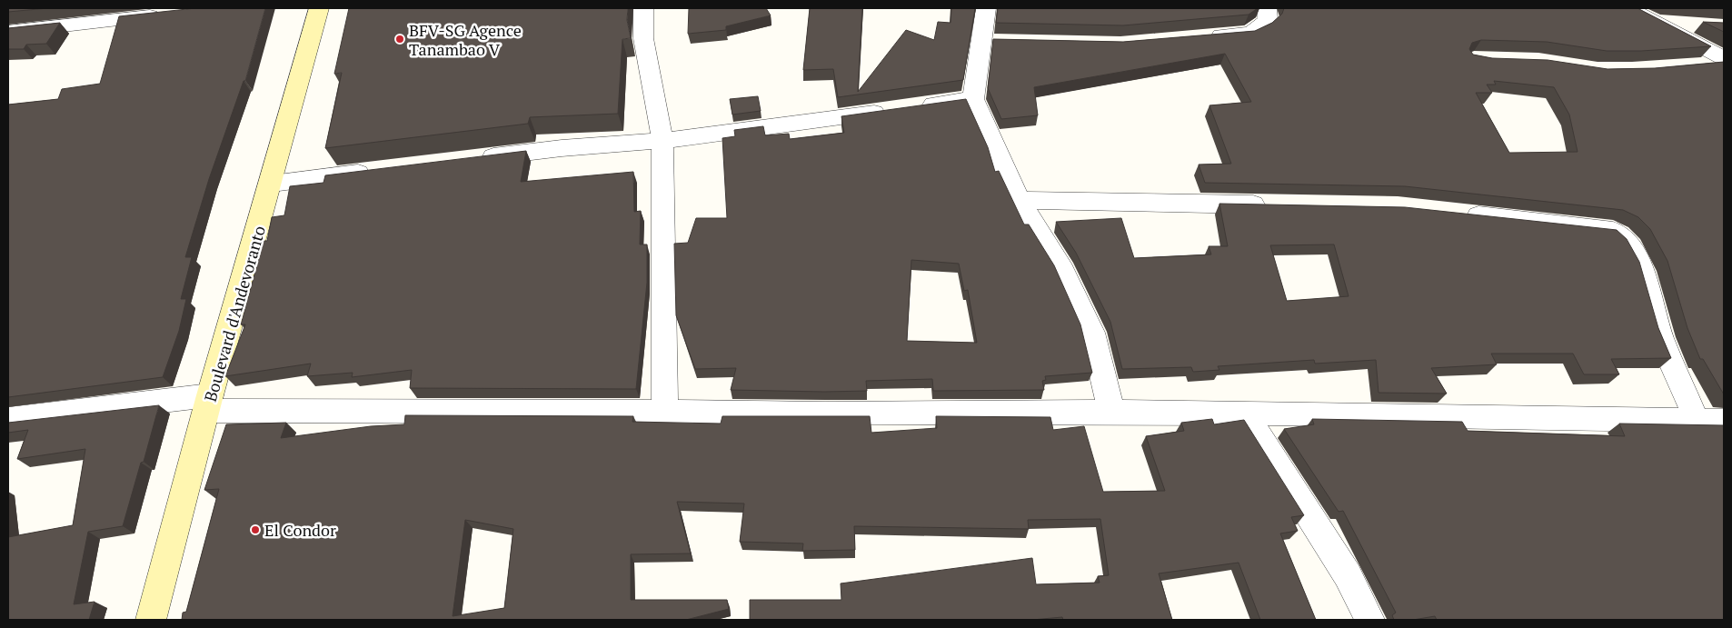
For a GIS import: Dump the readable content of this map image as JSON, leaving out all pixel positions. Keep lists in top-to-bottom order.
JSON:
{
  "streets": {
    "main road": ["Boulevard d'Andevoranto"]
  },
  "places": ["BFV-SG Agence Tanambao V", "El Condor"]
}
